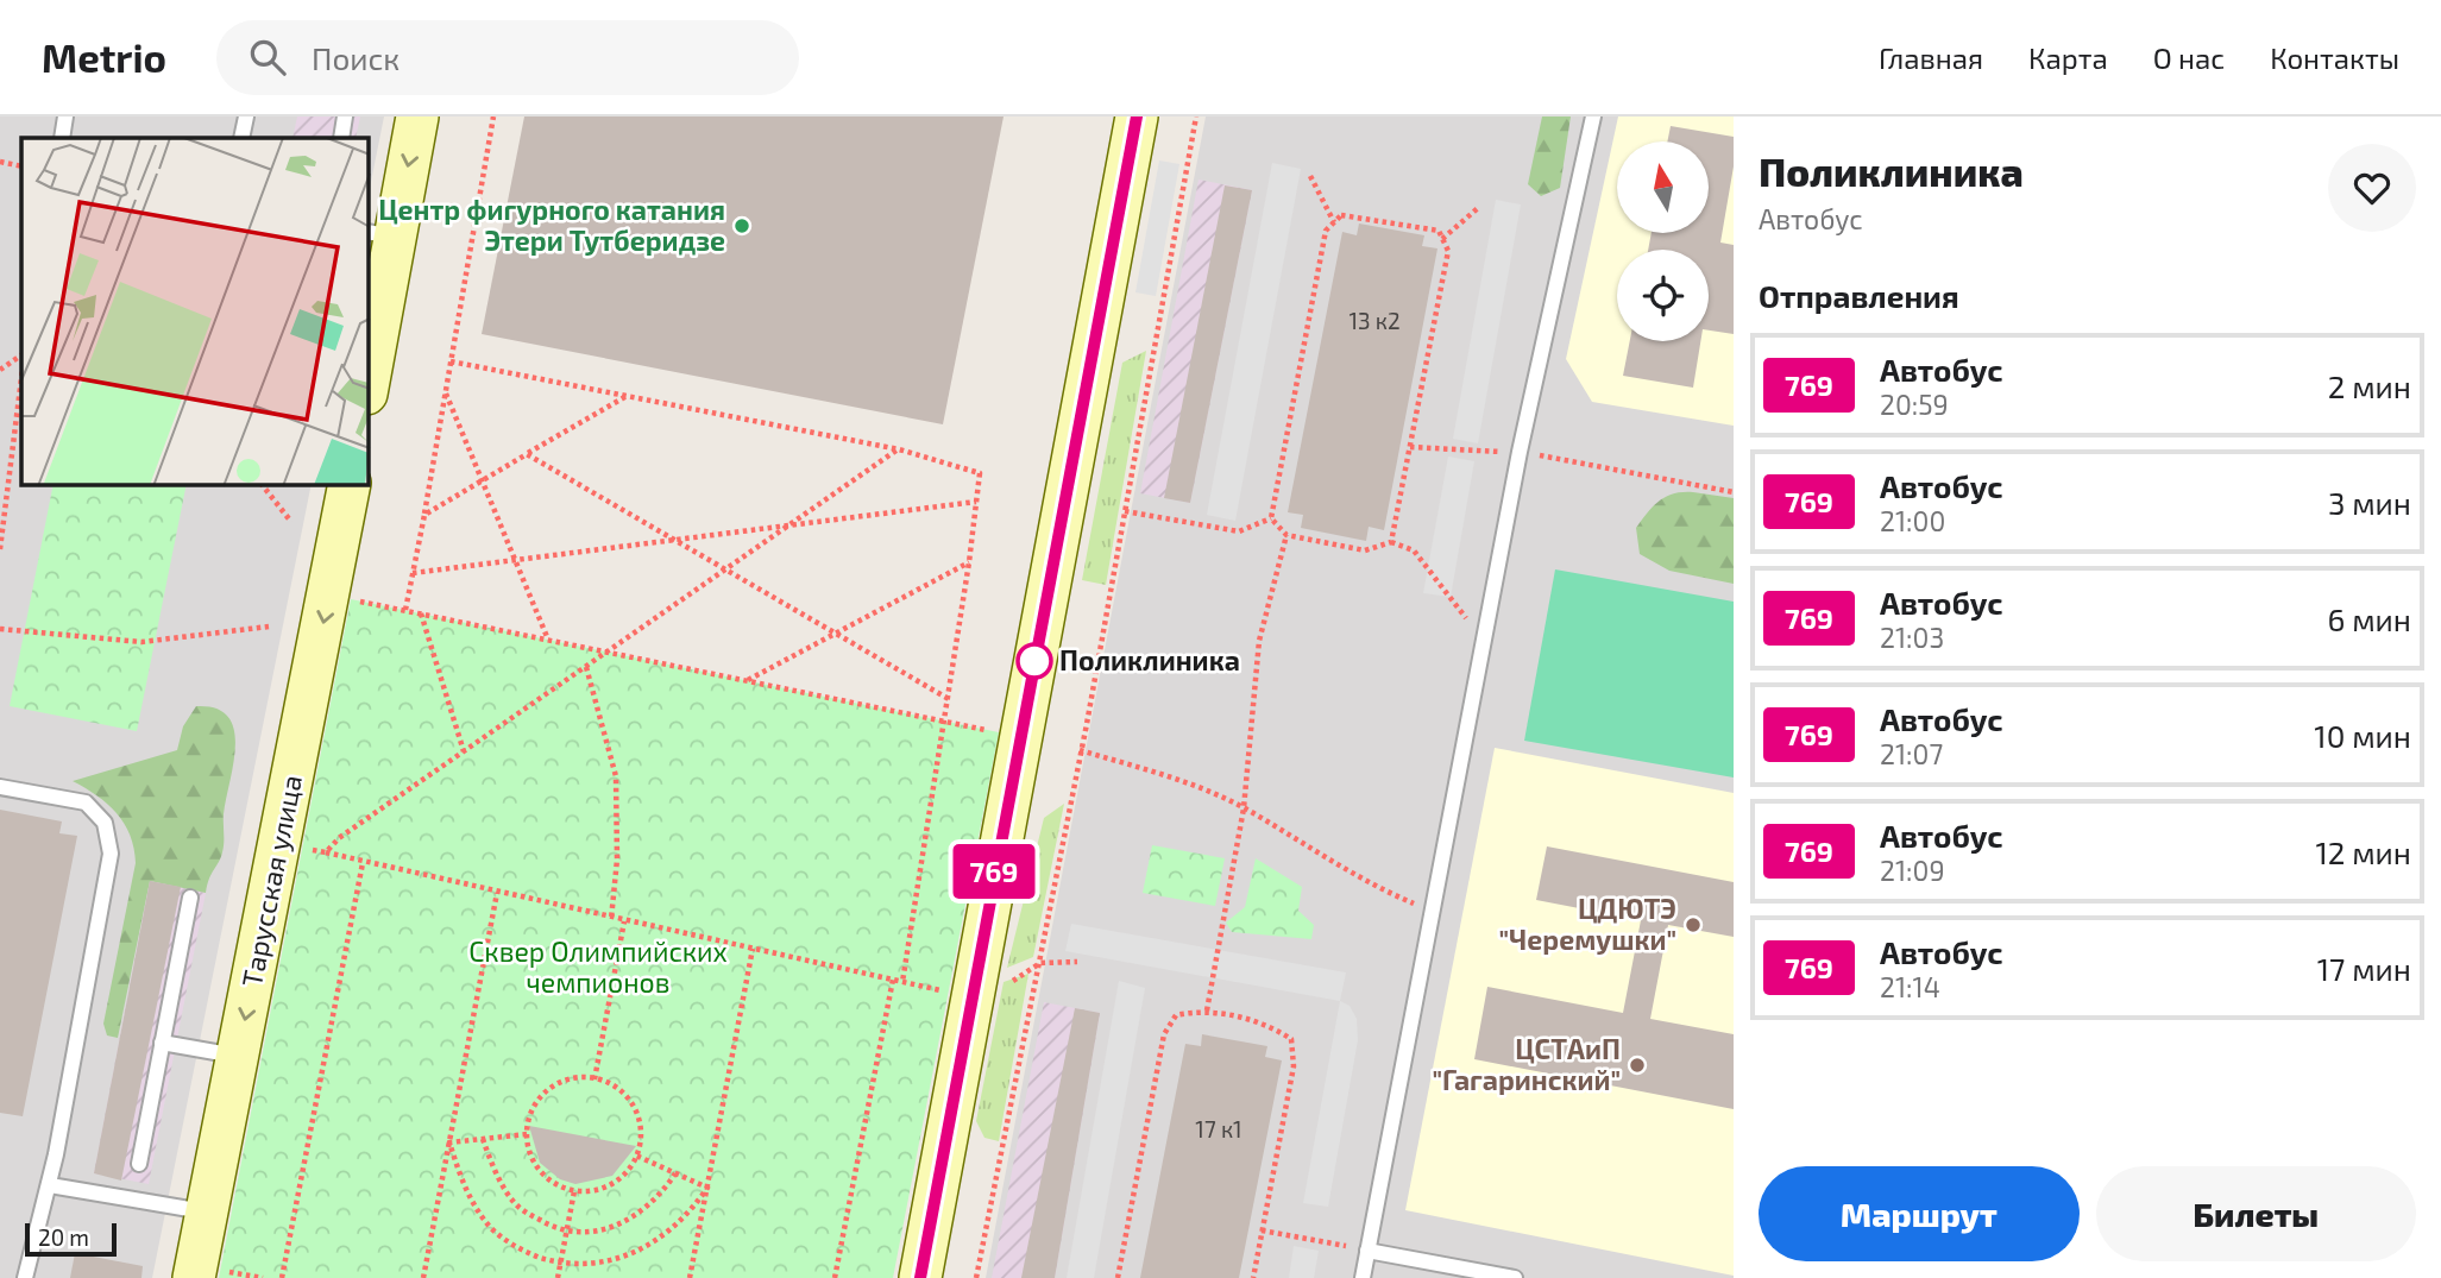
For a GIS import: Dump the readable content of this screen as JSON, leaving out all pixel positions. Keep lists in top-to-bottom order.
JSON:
{
  "streets": {
    "main road": ["Тарусская улица"]
  },
  "one_way": ["Тарусская улица"],
  "parks": ["Сквер Олимпийских чемпионов"],
  "places": [
    "Центр фигурного катания Этери Тутберидзе",
    "Поликлиника",
    "ЦДЮТЭ \"Черемушки\"",
    "ЦСТАиП \"Гагаринский\""
  ],
  "lines": ["bus line 769"],
  "house_numbers": ["13 к2", "17 к1"],
  "scale_bar": "20 m",
  "north": "top",
  "page": {
    "header": "Metrio",
    "search": "Поиск",
    "nav": [
      "Главная",
      "Карта",
      "О нас",
      "Контакты"
    ],
    "on_map": "769",
    "heading": [
      ["Поликлиника", "Автобус"],
      "Отправления"
    ],
    "list": [
      {
        "mark": "769",
        "name": "Автобус",
        "note": "20:59",
        "value": "2 мин"
      },
      {
        "mark": "769",
        "name": "Автобус",
        "note": "21:00",
        "value": "3 мин"
      },
      {
        "mark": "769",
        "name": "Автобус",
        "note": "21:03",
        "value": "6 мин"
      },
      {
        "mark": "769",
        "name": "Автобус",
        "note": "21:07",
        "value": "10 мин"
      },
      {
        "mark": "769",
        "name": "Автобус",
        "note": "21:09",
        "value": "12 мин"
      },
      {
        "mark": "769",
        "name": "Автобус",
        "note": "21:14",
        "value": "17 мин"
      }
    ],
    "buttons": ["Маршрут", "Билеты"],
    "scale": "20 m"
  }
}
